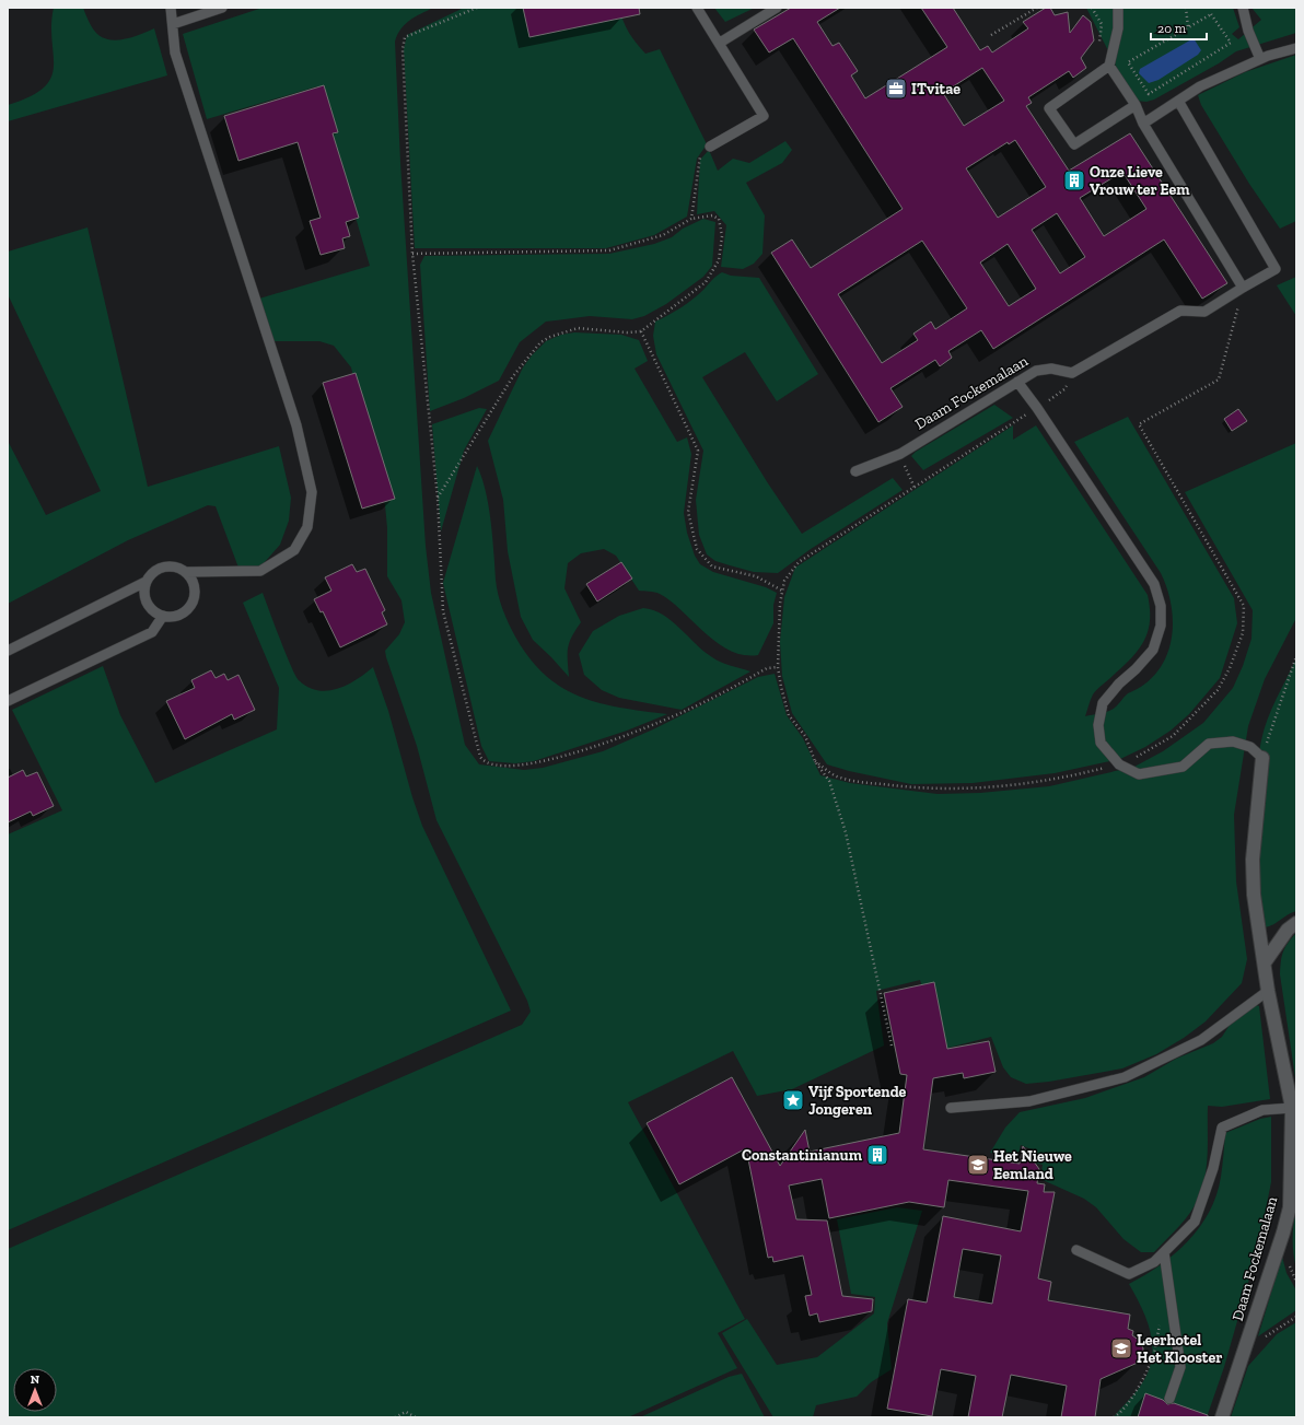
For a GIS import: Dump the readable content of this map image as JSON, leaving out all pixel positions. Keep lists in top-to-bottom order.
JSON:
{
  "streets": {
    "street": ["Daam Fockemalaan"]
  },
  "places": {
    "office": ["ITvitae"],
    "building": ["Onze Lieve Vrouw ter Eem", "Constantinianum"],
    "place": ["Vijf Sportende Jongeren"],
    "school or university": ["Het Nieuwe Eemland", "Leerhotel Het Klooster"]
  },
  "scale_bar": "20 m",
  "north": "top"
}
